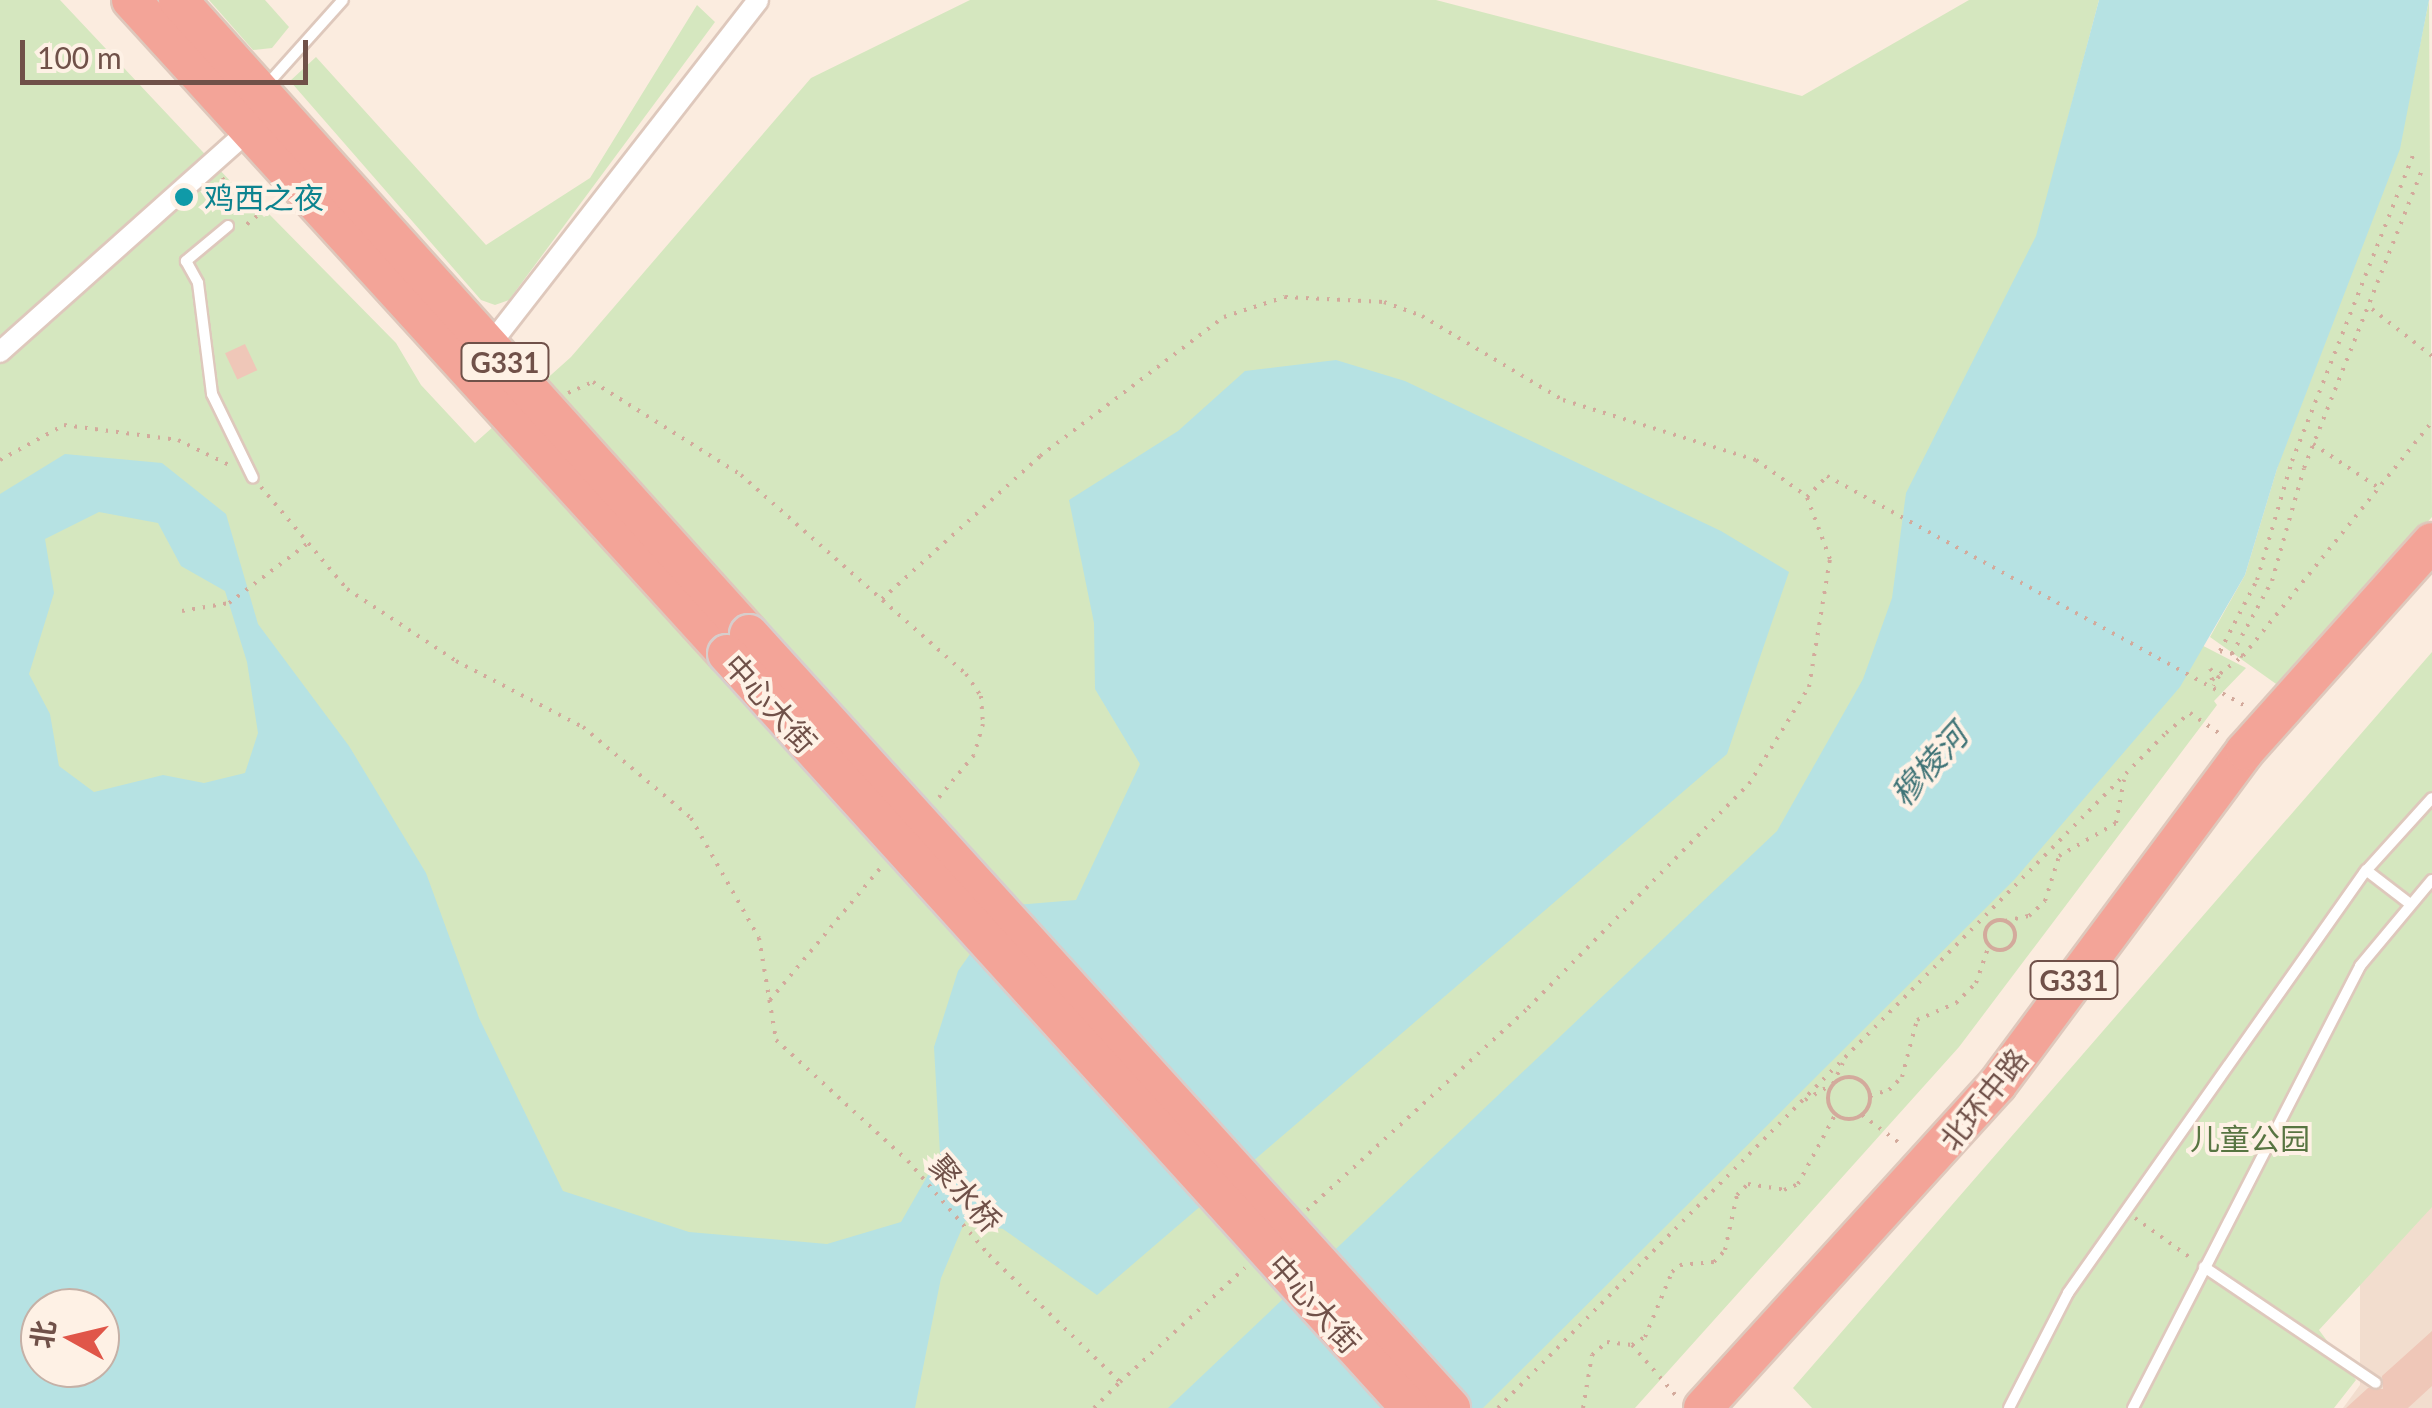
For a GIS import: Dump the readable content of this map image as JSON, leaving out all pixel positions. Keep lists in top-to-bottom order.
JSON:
{
  "streets": {
    "highway": ["G331", "中心大街", "北环中路"],
    "path": ["聚水桥"]
  },
  "water": ["穆棱河"],
  "parks": ["儿童公园"],
  "places": ["鸡西之夜"],
  "scale_bar": "100 m",
  "north": "left"
}
